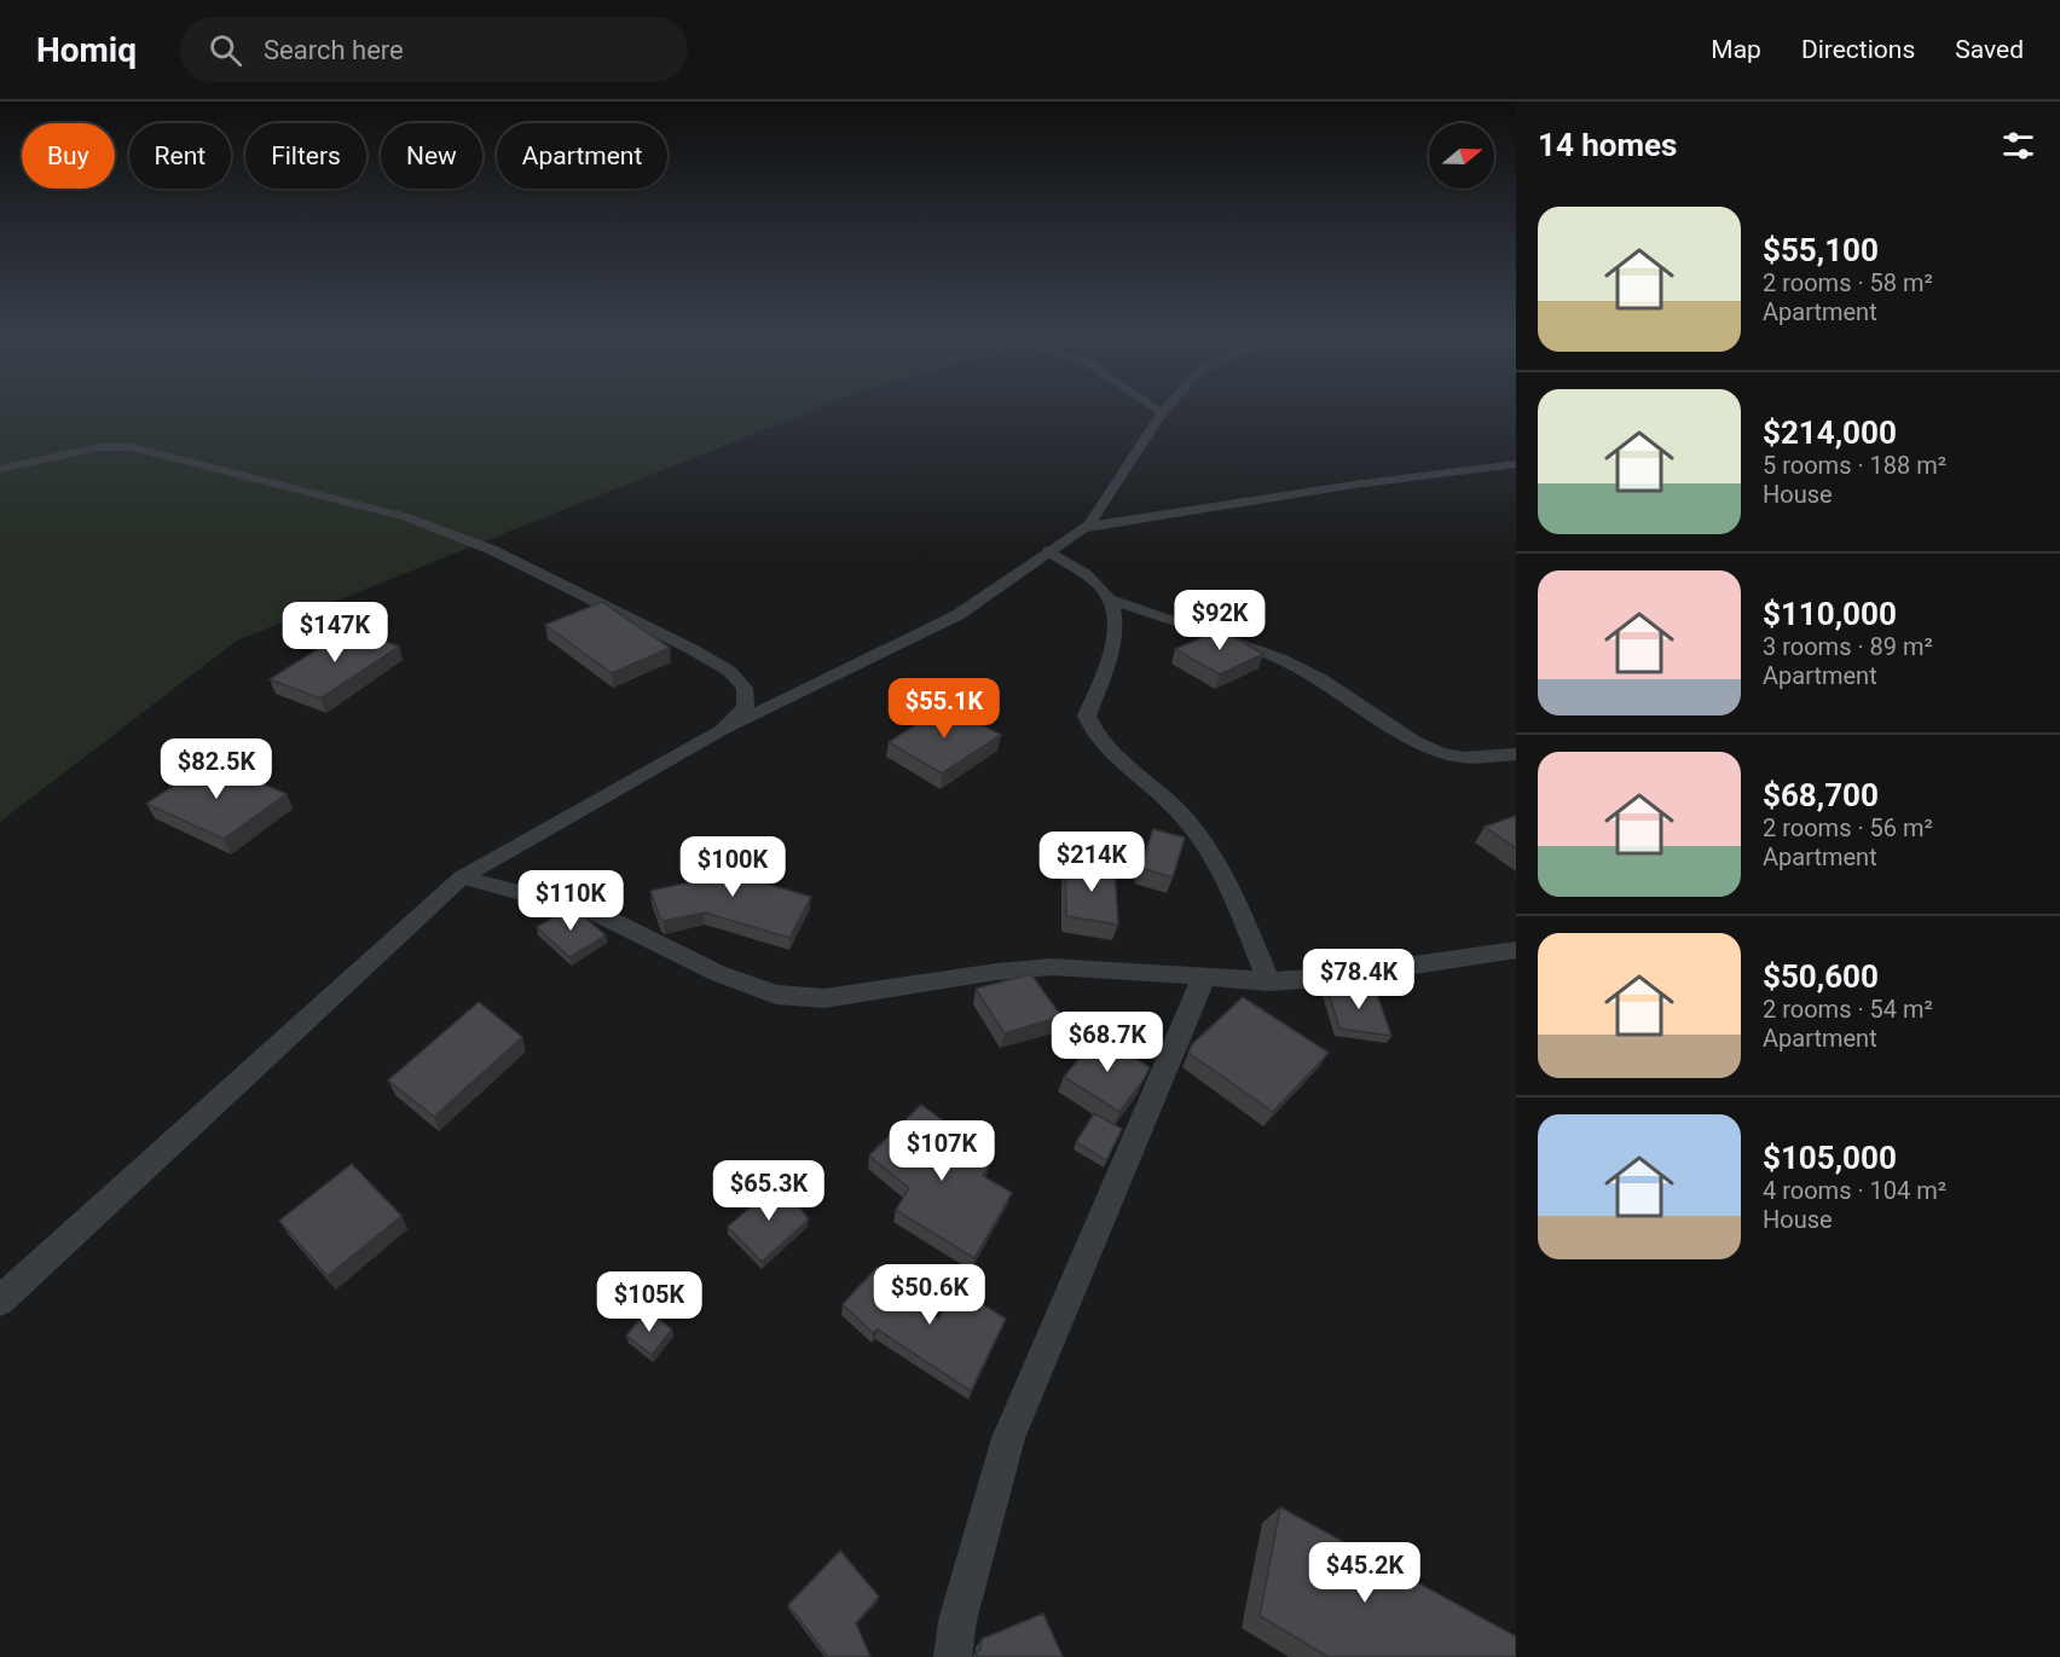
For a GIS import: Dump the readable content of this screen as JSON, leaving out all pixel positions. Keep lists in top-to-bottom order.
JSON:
{
  "north": "right",
  "page": {
    "header": "Homiq",
    "search": "Search here",
    "nav": ["Map", "Directions", "Saved"],
    "heading": "14 homes",
    "chip": [
      "Buy",
      "Rent",
      "Filters",
      "New",
      "Apartment"
    ],
    "list": [
      {
        "name": "$55,100",
        "note": "2 rooms · 58 m² · Apartment"
      },
      {
        "name": "$214,000",
        "note": "5 rooms · 188 m² · House"
      },
      {
        "name": "$110,000",
        "note": "3 rooms · 89 m² · Apartment"
      },
      {
        "name": "$68,700",
        "note": "2 rooms · 56 m² · Apartment"
      },
      {
        "name": "$50,600",
        "note": "2 rooms · 54 m² · Apartment"
      },
      {
        "name": "$105,000",
        "note": "4 rooms · 104 m² · House"
      }
    ],
    "price": [
      "$92K",
      "$147K",
      "$55.1K",
      "$82.5K",
      "$214K",
      "$100K",
      "$110K",
      "$78.4K",
      "$68.7K",
      "$107K",
      "$65.3K",
      "$50.6K",
      "$105K",
      "$45.2K"
    ]
  }
}
